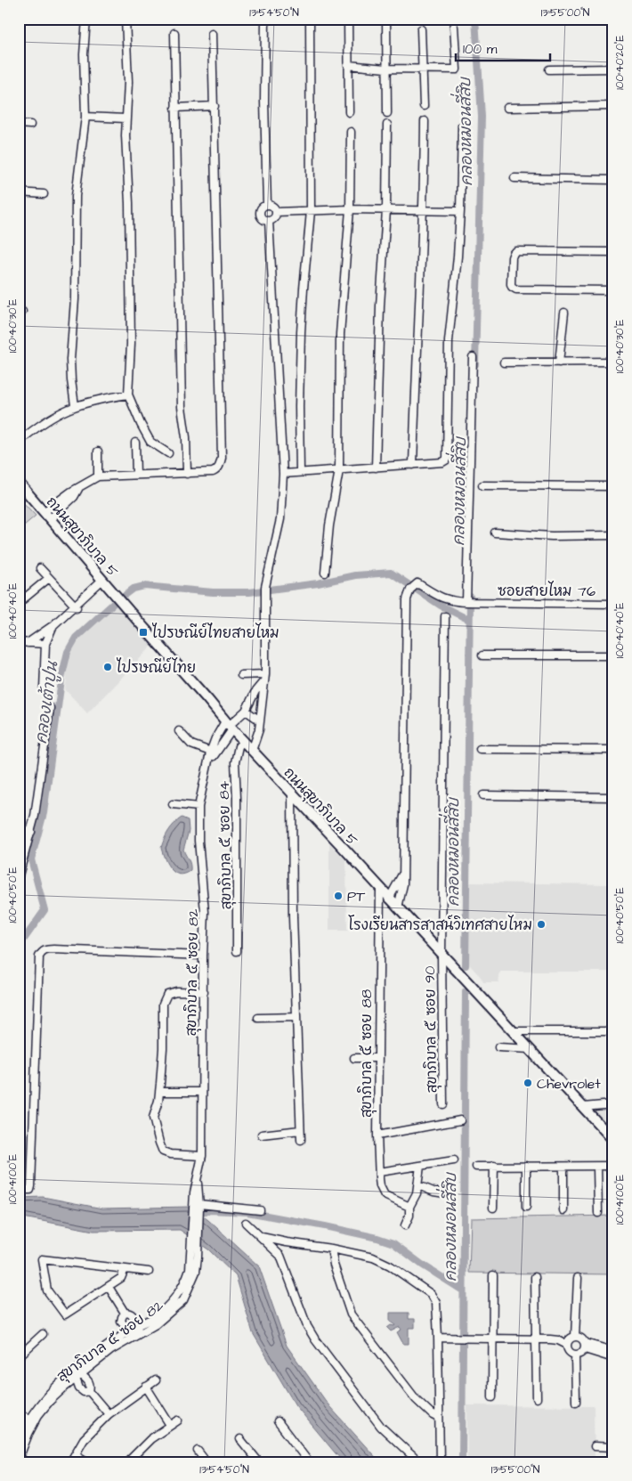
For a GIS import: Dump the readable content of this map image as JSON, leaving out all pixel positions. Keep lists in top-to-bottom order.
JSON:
{
  "streets": {
    "main road": ["ถนนสุขาภิบาล 5"],
    "street": [
      "ซอยสายไหม 76",
      "สุขาภิบาล ๕ ซอย 84",
      "สุขาภิบาล ๕ ซอย 82",
      "สุขาภิบาล ๕ ซอย 90",
      "สุขาภิบาล ๕ ซอย 88"
    ]
  },
  "crossings": [
    ["ถนนสุขาภิบาล 5", "สุขาภิบาล ๕ ซอย 84"],
    ["ถนนสุขาภิบาล 5", "สุขาภิบาล ๕ ซอย 82"],
    ["ถนนสุขาภิบาล 5", "สุขาภิบาล ๕ ซอย 90"],
    ["ถนนสุขาภิบาล 5", "สุขาภิบาล ๕ ซอย 88"]
  ],
  "water": ["คลองหมอนสี่สิบ", "คลองเต้าปูน"],
  "places": {
    "transit": ["ไปรษณีย์ไทยสายไหม"],
    "other": [
      "ไปรษณีย์ไทย",
      "PT",
      "โรงเรียนสารสาสน์วิเทศสายไหม",
      "Chevrolet"
    ]
  },
  "scale_bar": "100 m",
  "coordinates": [
    "13°54'50\"N",
    "13°55'00\"N",
    "100°40'20\"E",
    "100°40'30\"E",
    "100°40'40\"E",
    "100°40'50\"E",
    "100°41'00\"E"
  ]
}
